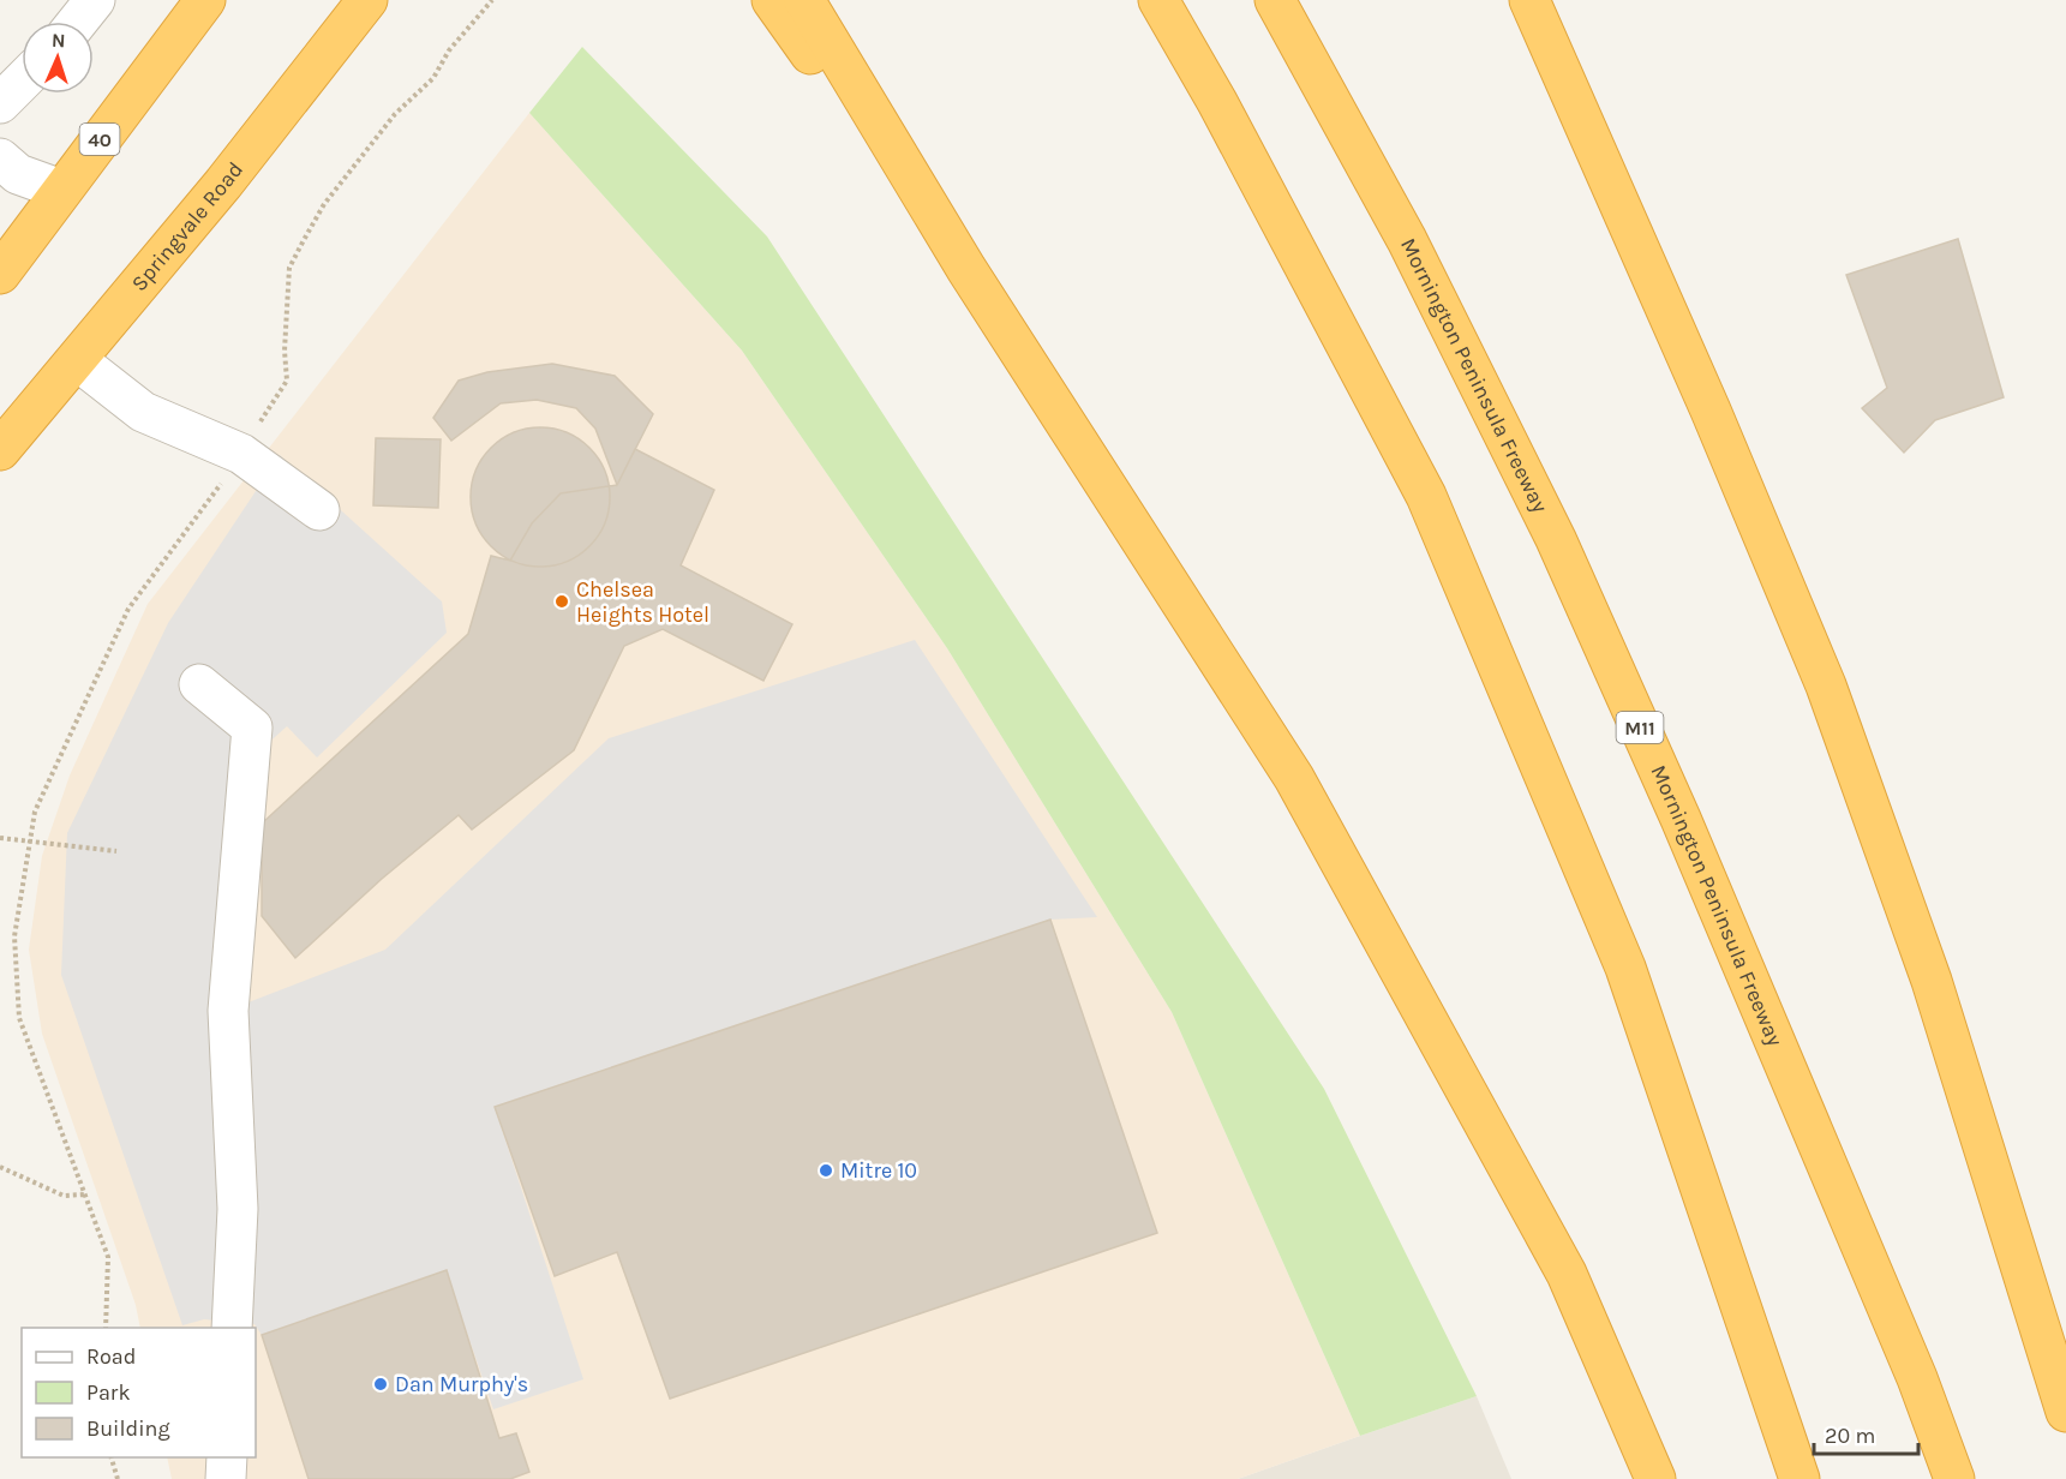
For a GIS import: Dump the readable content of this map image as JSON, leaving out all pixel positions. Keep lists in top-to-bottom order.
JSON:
{
  "streets": {
    "highway": [
      "40",
      "Springvale Road",
      "Mornington Peninsula Freeway",
      "M11"
    ]
  },
  "places": ["Chelsea Heights Hotel", "Mitre 10", "Dan Murphy's"],
  "legend": ["Road", "Park", "Building"],
  "scale_bar": "20 m",
  "north": "top"
}
